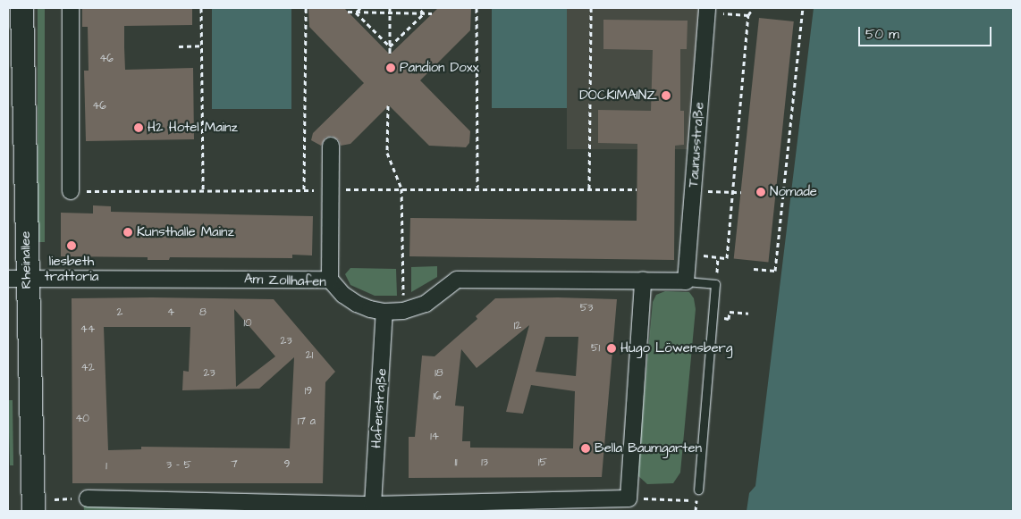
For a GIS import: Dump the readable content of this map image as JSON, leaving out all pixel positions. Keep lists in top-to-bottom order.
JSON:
{
  "streets": {
    "main road": ["Rheinallee"],
    "street": ["Taunusstraße", "Am Zollhafen", "Hafenstraße"]
  },
  "crossings": [
    ["Taunusstraße", "Am Zollhafen"],
    ["Rheinallee", "Am Zollhafen"],
    ["Am Zollhafen", "Hafenstraße"]
  ],
  "places": [
    "Pandion Doxx",
    "DOCK1MAINZ",
    "H2 Hotel Mainz",
    "Nomade",
    "Kunsthalle Mainz",
    "liesbeth trattoria",
    "Hugo Löwensberg",
    "Bella Baumgarten"
  ],
  "house_numbers": [
    "46",
    "46",
    "53",
    "2",
    "4",
    "8",
    "10",
    "12",
    "44",
    "23",
    "51",
    "21",
    "42",
    "23",
    "18",
    "19",
    "16",
    "40",
    "17 a",
    "14",
    "11",
    "13",
    "15",
    "7",
    "9",
    "3 - 5",
    "1"
  ],
  "scale_bar": "50 m"
}
